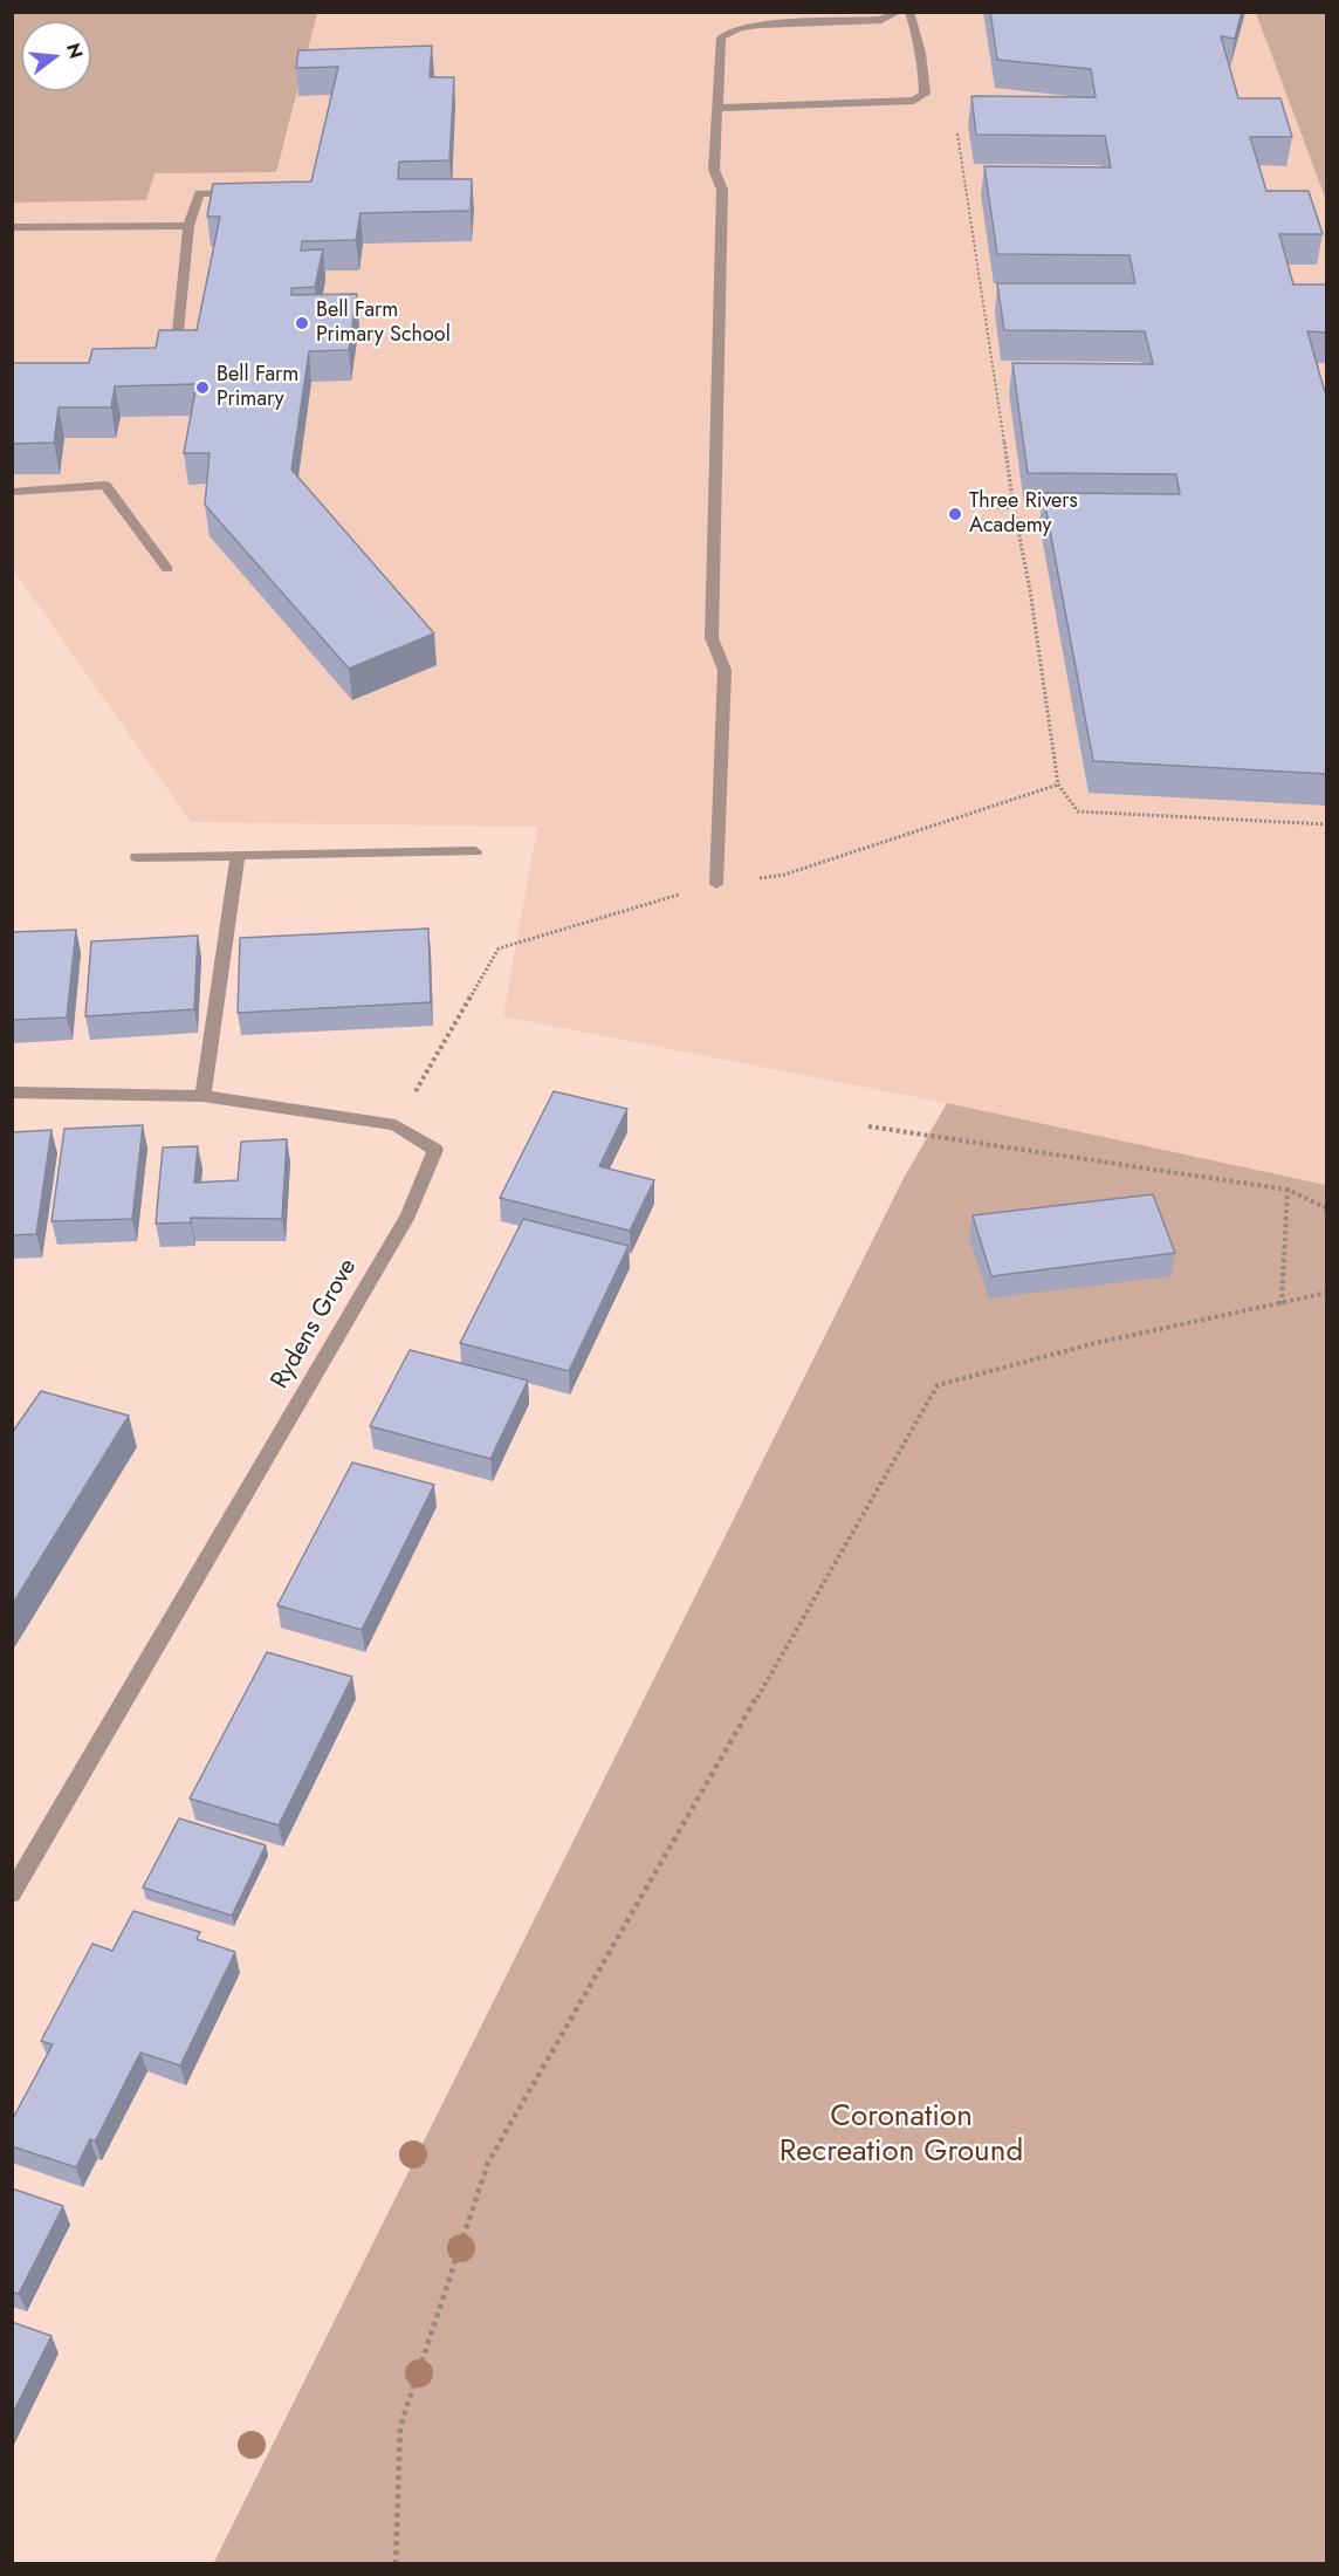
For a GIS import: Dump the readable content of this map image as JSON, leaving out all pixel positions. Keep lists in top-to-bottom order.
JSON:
{
  "streets": {
    "street": ["Rydens Grove"]
  },
  "parks": ["Coronation Recreation Ground"],
  "places": ["Bell Farm Primary School", "Bell Farm Primary", "Three Rivers Academy"],
  "north": "right"
}
